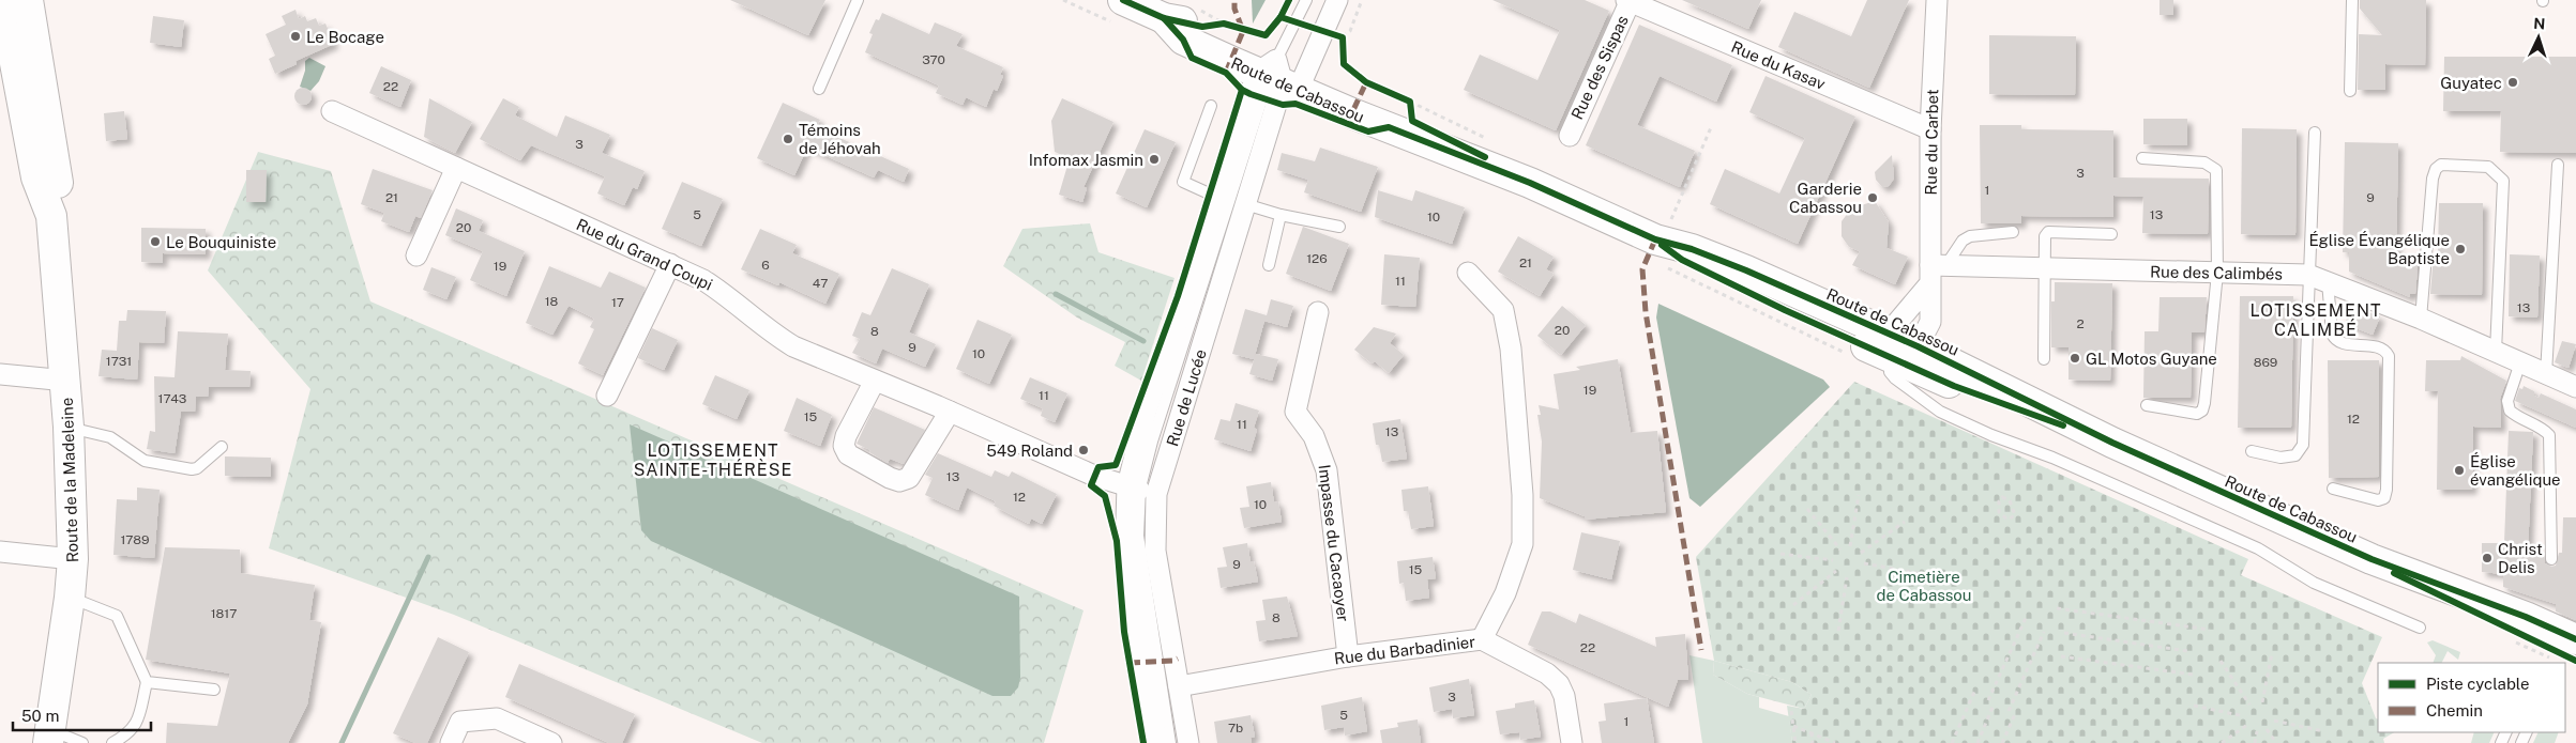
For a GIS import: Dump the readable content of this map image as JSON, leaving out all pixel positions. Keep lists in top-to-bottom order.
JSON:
{
  "streets": {
    "main road": ["Route de Cabassou", "Route de la Madeleine"],
    "street": [
      "Rue du Kasav",
      "Rue des Sispas",
      "Rue du Carbet",
      "Rue du Grand Coupi",
      "Rue des Calimbés",
      "Rue de Lucée",
      "Impasse du Cacaoyer",
      "Rue du Barbadinier"
    ]
  },
  "crossings": [
    ["Rue du Kasav", "Rue des Sispas"],
    ["Rue du Kasav", "Rue du Carbet"],
    ["Route de Cabassou", "Rue du Carbet"],
    ["Route de Cabassou", "Rue de Lucée"],
    ["Rue du Carbet", "Rue des Calimbés"],
    ["Rue du Grand Coupi", "Rue de Lucée"],
    ["Rue de Lucée", "Rue du Barbadinier"],
    ["Impasse du Cacaoyer", "Rue du Barbadinier"]
  ],
  "districts": ["LOTISSEMENT CALIMBÉ", "LOTISSEMENT SAINTE-THÉRÈSE"],
  "parks": ["Cimetière de Cabassou"],
  "places": [
    "Le Bocage",
    "Guyatec",
    "Témoins de Jéhovah",
    "Infomax Jasmin",
    "Garderie Cabassou",
    "Le Bouquiniste",
    "Église Évangélique Baptiste",
    "GL Motos Guyane",
    "549 Roland",
    "Église évangélique",
    "Christ Delis"
  ],
  "house_numbers": [
    "370",
    "22",
    "3",
    "3",
    "1",
    "21",
    "9",
    "5",
    "13",
    "10",
    "20",
    "126",
    "21",
    "6",
    "19",
    "11",
    "47",
    "18",
    "17",
    "13",
    "2",
    "20",
    "8",
    "9",
    "10",
    "1731",
    "869",
    "19",
    "11",
    "1743",
    "15",
    "12",
    "11",
    "13",
    "13",
    "12",
    "10",
    "1789",
    "9",
    "15",
    "1817",
    "8",
    "22",
    "3",
    "5",
    "1",
    "7b"
  ],
  "legend": ["Piste cyclable", "Chemin"],
  "scale_bar": "50 m",
  "north": "top"
}
